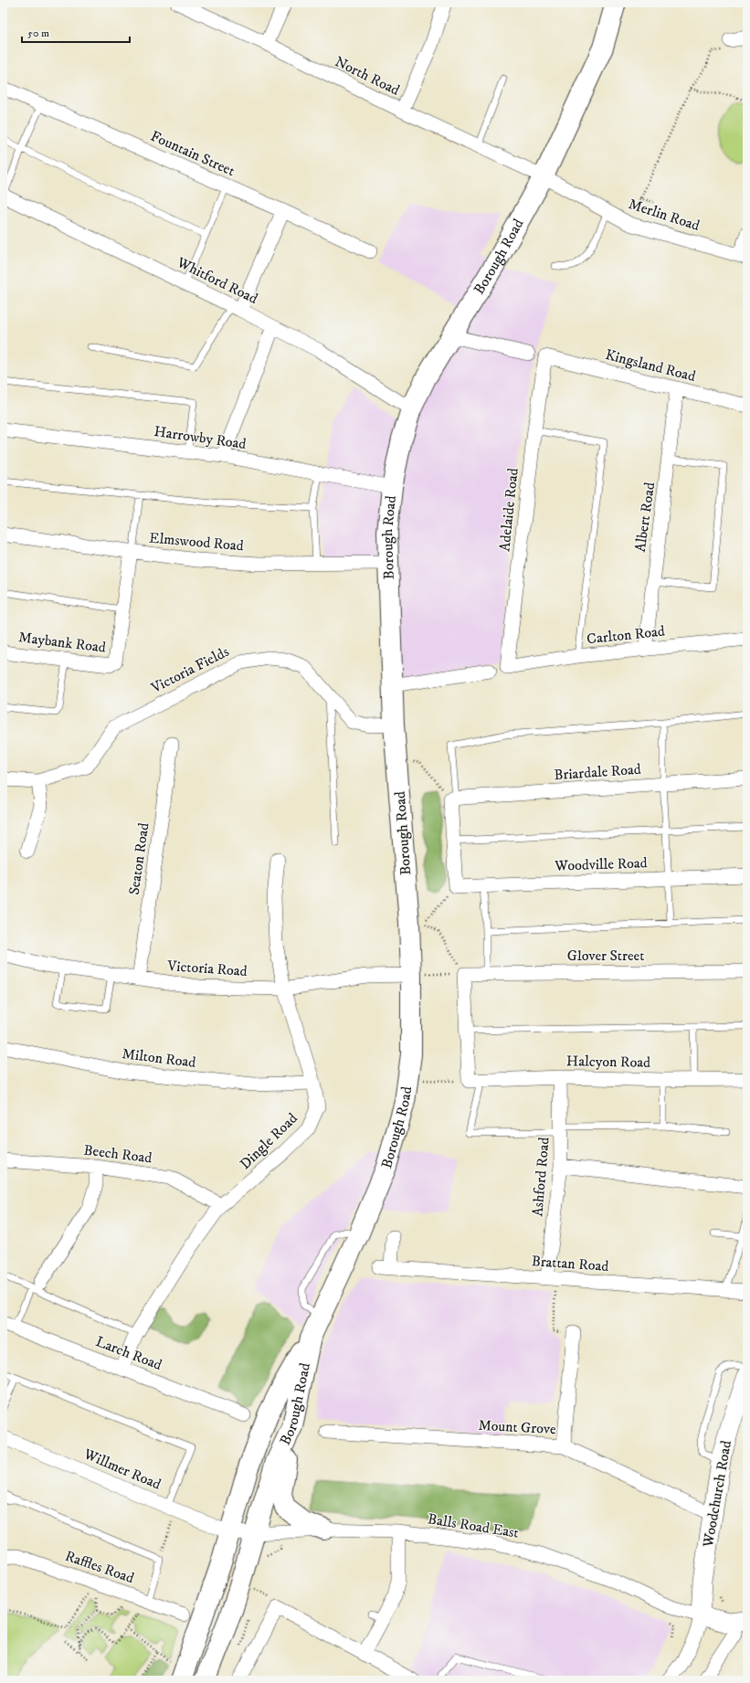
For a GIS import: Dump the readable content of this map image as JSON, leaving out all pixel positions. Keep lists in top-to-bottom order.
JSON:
{
  "streets": {
    "highway": ["Borough Road"],
    "street": [
      "North Road",
      "Fountain Street",
      "Merlin Road",
      "Whitford Road",
      "Kingsland Road",
      "Harrowby Road",
      "Adelaide Road",
      "Albert Road",
      "Elmswood Road",
      "Carlton Road",
      "Maybank Road",
      "Victoria Fields",
      "Briardale Road",
      "Seaton Road",
      "Woodville Road",
      "Glover Street",
      "Victoria Road",
      "Milton Road",
      "Halcyon Road",
      "Dingle Road",
      "Beech Road",
      "Ashford Road",
      "Brattan Road",
      "Larch Road",
      "Mount Grove",
      "Willmer Road",
      "Woodchurch Road",
      "Balls Road East",
      "Raffles Road"
    ]
  },
  "crossings": [
    ["North Road", "Merlin Road"],
    ["North Road", "Borough Road"],
    ["Merlin Road", "Borough Road"],
    ["Borough Road", "Whitford Road"],
    ["Borough Road", "Harrowby Road"],
    ["Borough Road", "Elmswood Road"],
    ["Borough Road", "Victoria Fields"],
    ["Borough Road", "Victoria Road"],
    ["Borough Road", "Balls Road East"],
    ["Kingsland Road", "Adelaide Road"],
    ["Kingsland Road", "Albert Road"],
    ["Adelaide Road", "Carlton Road"],
    ["Albert Road", "Carlton Road"],
    ["Elmswood Road", "Maybank Road"],
    ["Seaton Road", "Victoria Road"],
    ["Victoria Road", "Dingle Road"],
    ["Milton Road", "Dingle Road"],
    ["Halcyon Road", "Ashford Road"],
    ["Dingle Road", "Beech Road"],
    ["Dingle Road", "Larch Road"],
    ["Ashford Road", "Brattan Road"],
    ["Mount Grove", "Woodchurch Road"],
    ["Willmer Road", "Balls Road East"],
    ["Woodchurch Road", "Balls Road East"]
  ],
  "scale_bar": "50 m"
}
